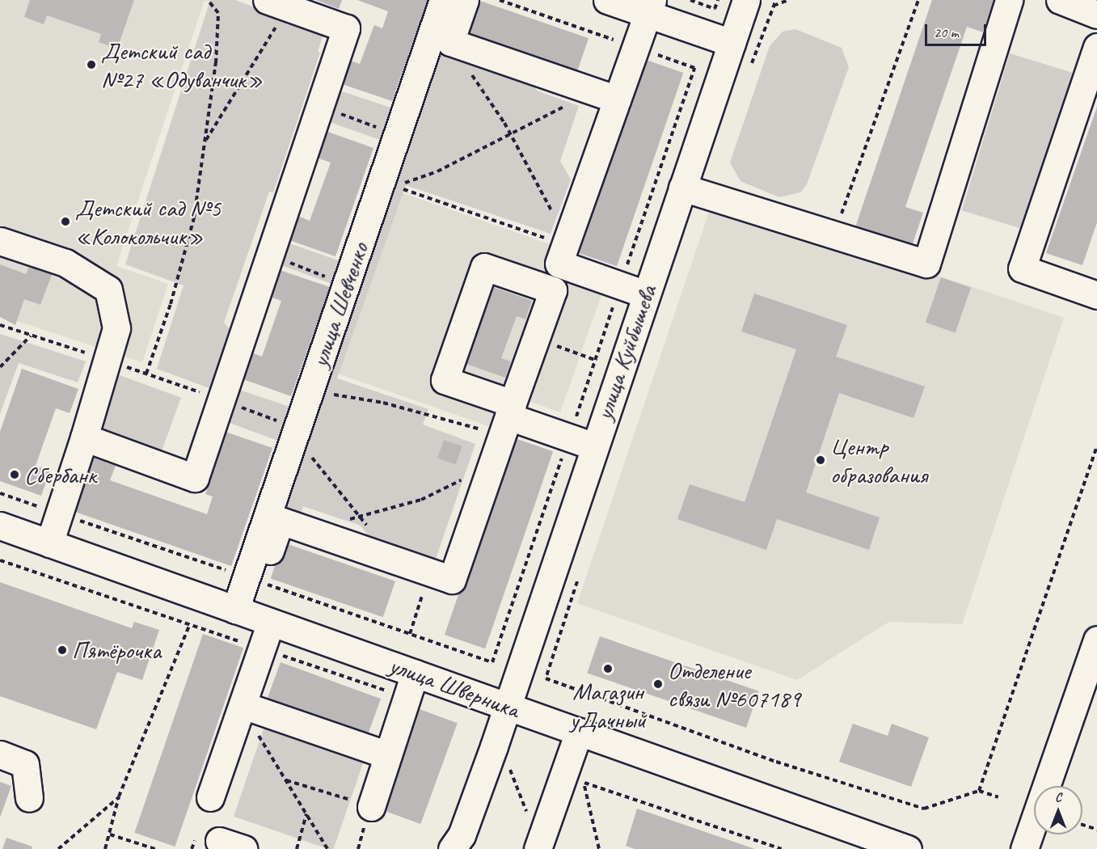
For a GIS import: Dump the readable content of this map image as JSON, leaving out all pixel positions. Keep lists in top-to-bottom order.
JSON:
{
  "streets": {
    "street": ["улица Шевченко", "улица Куйбышева", "улица Шверника"]
  },
  "crossings": [
    ["улица Шевченко", "улица Шверника"],
    ["улица Куйбышева", "улица Шверника"]
  ],
  "places": [
    "Детский сад №27 «Одуванчик»",
    "Детский сад №5 «Колокольчик»",
    "Центр образования",
    "Сбербанк",
    "Пятёрочка",
    "Магазин уДачный",
    "Отделение связи №607189"
  ],
  "scale_bar": "20 m",
  "north": "top"
}
